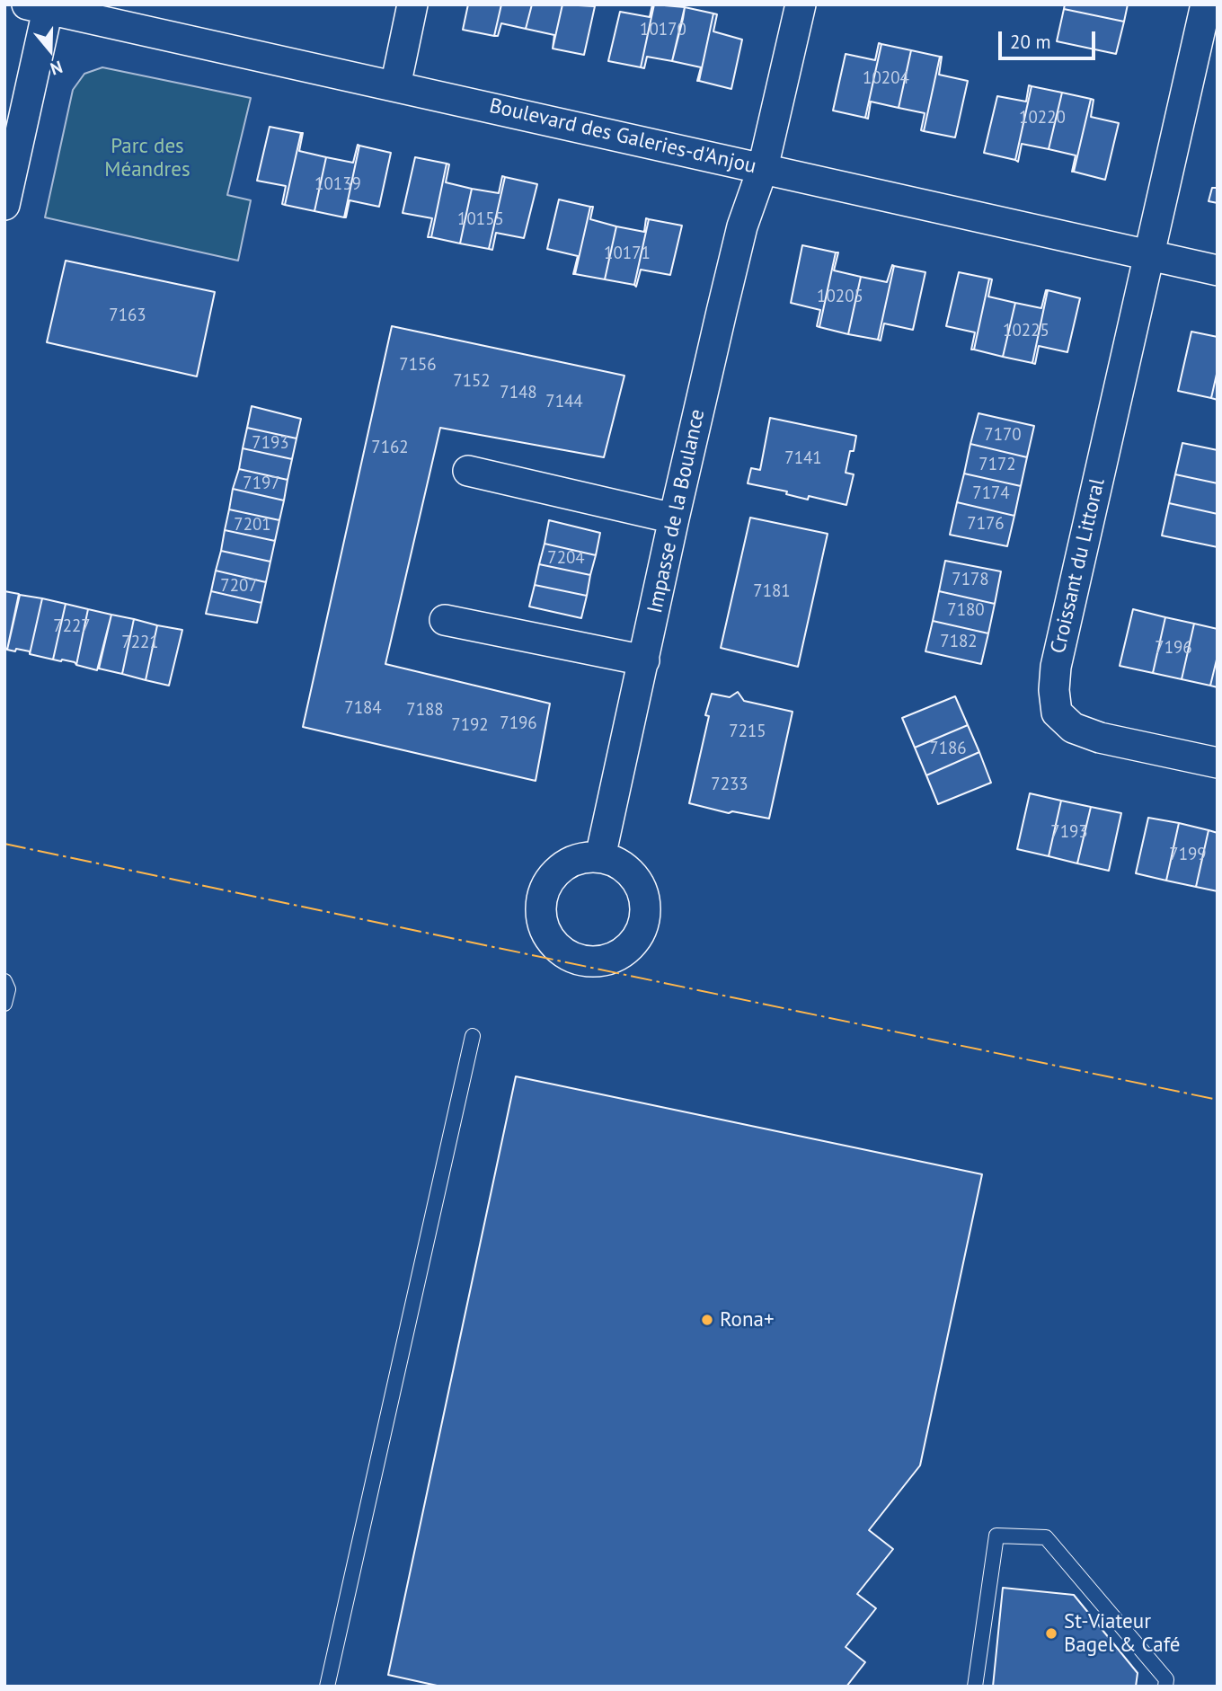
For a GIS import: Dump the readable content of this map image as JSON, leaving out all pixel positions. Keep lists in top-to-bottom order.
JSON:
{
  "streets": {
    "street": ["Boulevard des Galeries-d'Anjou", "Impasse de la Boulance", "Croissant du Littoral"]
  },
  "crossings": [
    ["Boulevard des Galeries-d'Anjou", "Impasse de la Boulance"],
    ["Boulevard des Galeries-d'Anjou", "Croissant du Littoral"]
  ],
  "parks": ["Parc des Méandres"],
  "places": ["Rona+", "St-Viateur Bagel & Café"],
  "house_numbers": [
    "10170",
    "10204",
    "10220",
    "10139",
    "10155",
    "10171",
    "10205",
    "7163",
    "10225",
    "7156",
    "7152",
    "7148",
    "7144",
    "7170",
    "7193",
    "7162",
    "7141",
    "7172",
    "7197",
    "7174",
    "7176",
    "7201",
    "7204",
    "7178",
    "7207",
    "7181",
    "7180",
    "7227",
    "7182",
    "7221",
    "7196",
    "7184",
    "7188",
    "7196",
    "7192",
    "7215",
    "7186",
    "7233",
    "7193",
    "7199"
  ],
  "scale_bar": "20 m",
  "north": "bottom"
}
